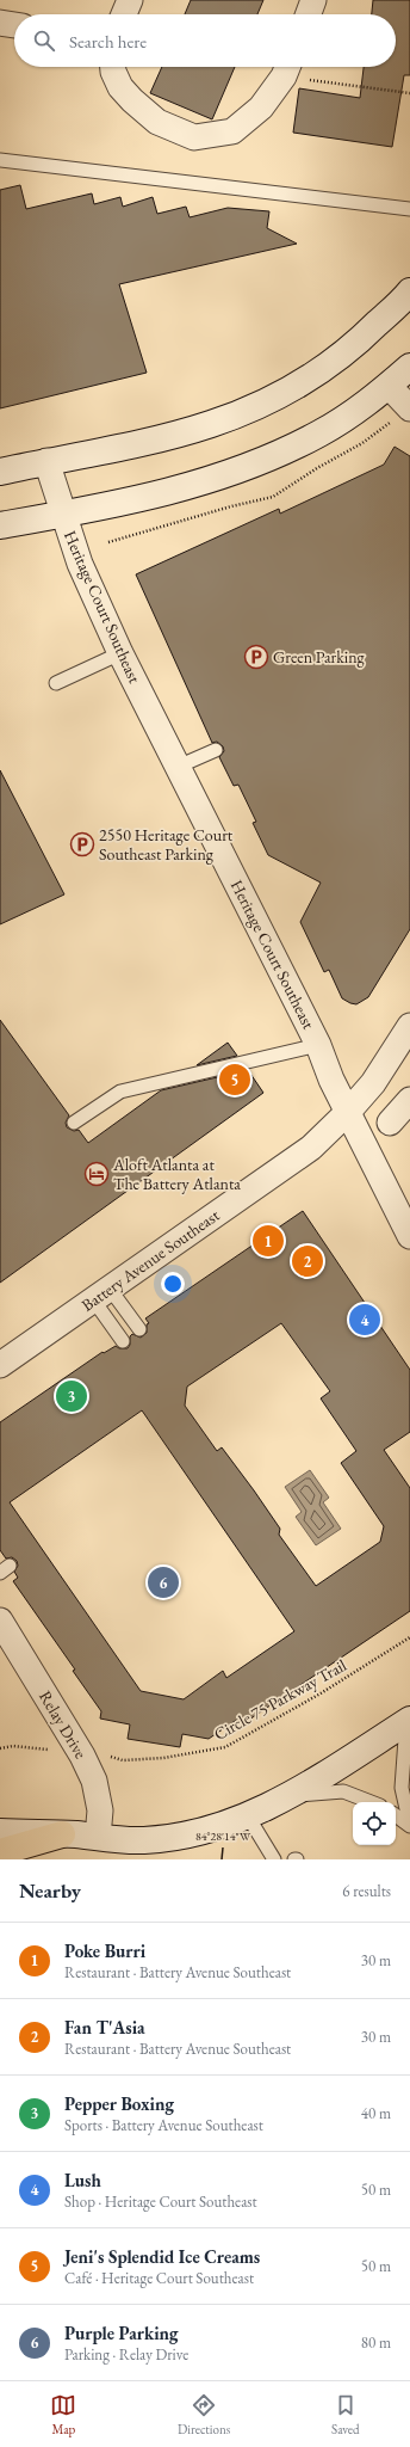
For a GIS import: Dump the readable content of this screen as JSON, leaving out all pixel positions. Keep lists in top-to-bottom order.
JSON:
{
  "streets": {
    "street": ["Heritage Court Southeast", "Battery Avenue Southeast", "Relay Drive"],
    "path": ["Circle 75 Parkway Trail"]
  },
  "crossings": [
    ["Heritage Court Southeast", "Battery Avenue Southeast"]
  ],
  "places": {
    "parking": ["Green Parking", "2550 Heritage Court Southeast Parking"],
    "hotel": ["Aloft Atlanta at The Battery Atlanta"]
  },
  "page": {
    "search": "Search here",
    "pins": [
      "5",
      "1",
      "2",
      "4",
      "3",
      "6"
    ],
    "heading": ["Nearby", "6 results"],
    "list": [
      {
        "mark": "1",
        "name": "Poke Burri",
        "note": "Restaurant · Battery Avenue Southeast",
        "value": "30 m"
      },
      {
        "mark": "2",
        "name": "Fan T'Asia",
        "note": "Restaurant · Battery Avenue Southeast",
        "value": "30 m"
      },
      {
        "mark": "3",
        "name": "Pepper Boxing",
        "note": "Sports · Battery Avenue Southeast",
        "value": "40 m"
      },
      {
        "mark": "4",
        "name": "Lush",
        "note": "Shop · Heritage Court Southeast",
        "value": "50 m"
      },
      {
        "mark": "5",
        "name": "Jeni's Splendid Ice Creams",
        "note": "Café · Heritage Court Southeast",
        "value": "50 m"
      },
      {
        "mark": "6",
        "name": "Purple Parking",
        "note": "Parking · Relay Drive",
        "value": "80 m"
      }
    ],
    "nav": ["Map", "Directions", "Saved"]
  },
  "coordinates": ["84°28'14\"W"]
}
